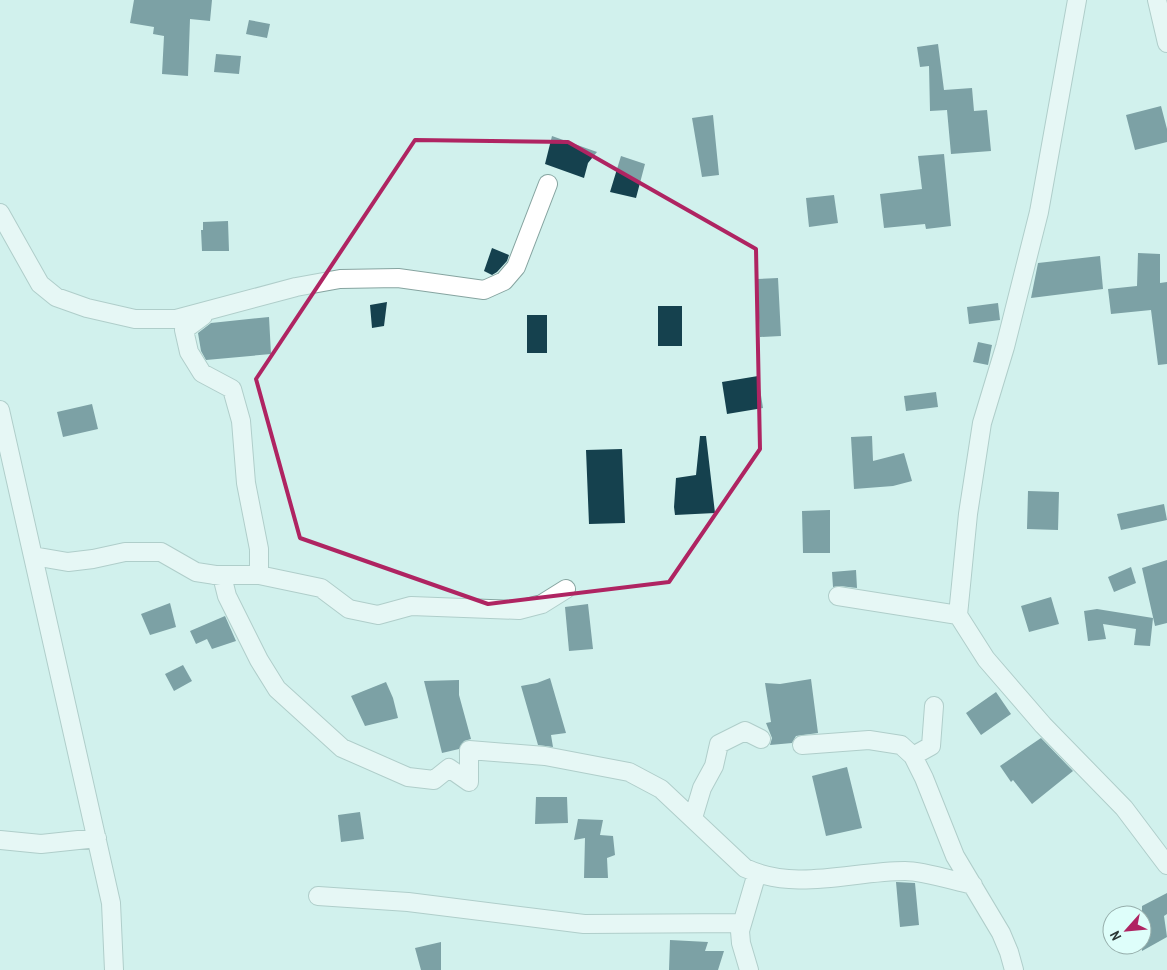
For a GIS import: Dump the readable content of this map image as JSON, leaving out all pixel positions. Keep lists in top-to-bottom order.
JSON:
{
  "north": "bottom left"
}
